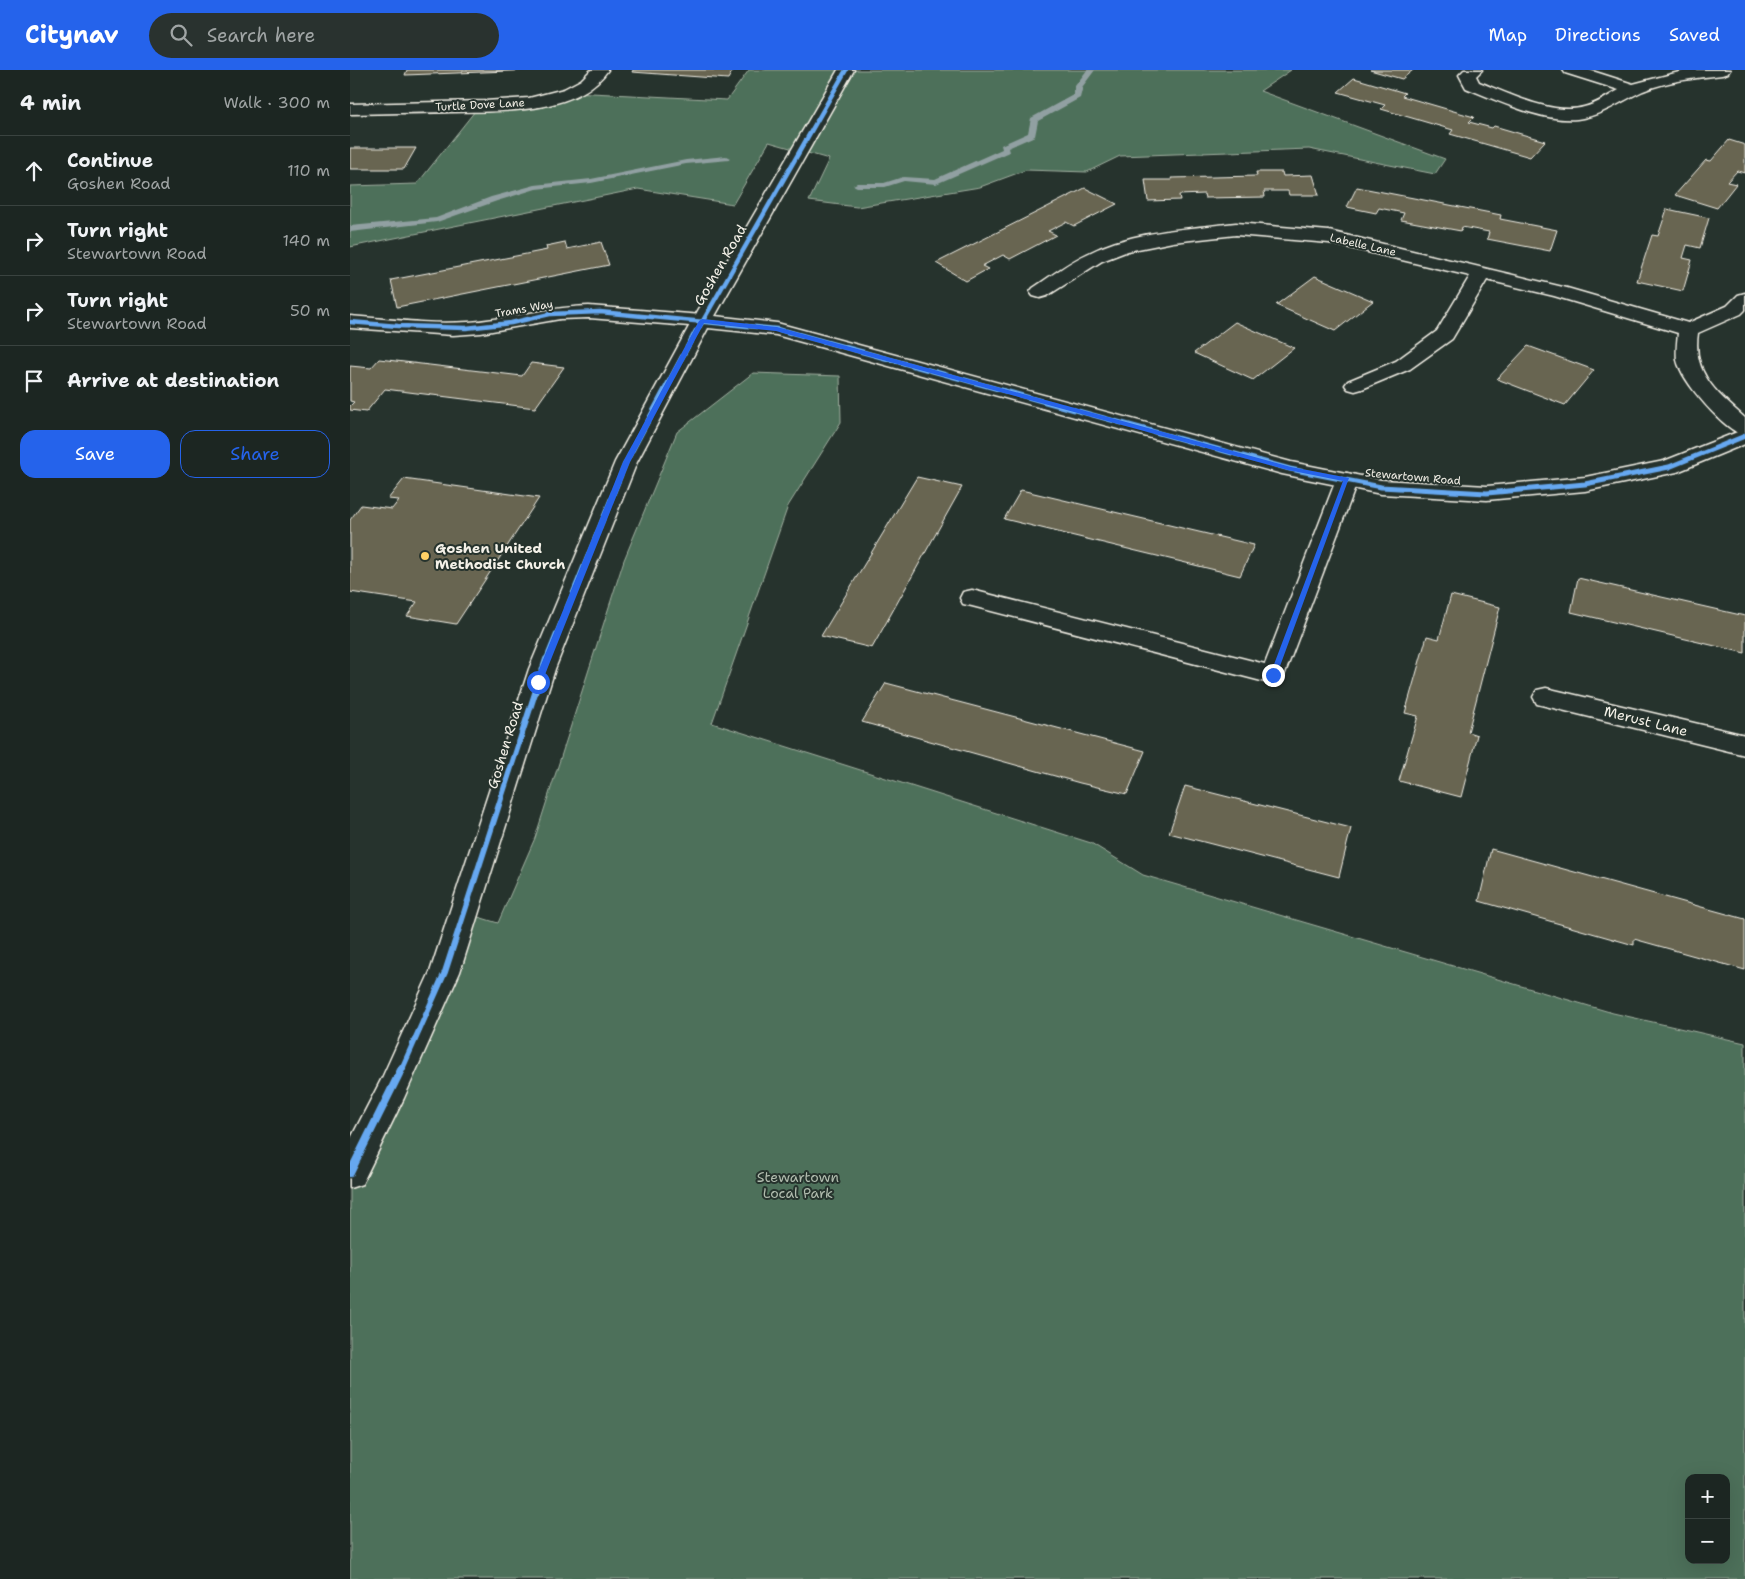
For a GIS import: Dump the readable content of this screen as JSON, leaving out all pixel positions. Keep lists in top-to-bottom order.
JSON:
{
  "streets": {
    "street": [
      "Turtle Dove Lane",
      "Labelle Lane",
      "Goshen Road",
      "Trams Way",
      "Stewartown Road",
      "Merust Lane"
    ]
  },
  "crossings": [
    ["Goshen Road", "Trams Way"],
    ["Goshen Road", "Stewartown Road"],
    ["Trams Way", "Stewartown Road"]
  ],
  "parks": ["Stewartown Local Park"],
  "places": ["Goshen United Methodist Church"],
  "page": {
    "header": "Citynav",
    "search": "Search here",
    "nav": ["Map", "Directions", "Saved"],
    "heading": ["4 min", "Walk · 300 m"],
    "list": [
      ["Continue", "Goshen Road", "110 m"],
      ["Turn right", "Stewartown Road", "140 m"],
      ["Turn right", "Stewartown Road", "50 m"],
      "Arrive at destination"
    ],
    "buttons": ["Save", "Share"],
    "map_buttons": ["+", "−"]
  }
}
